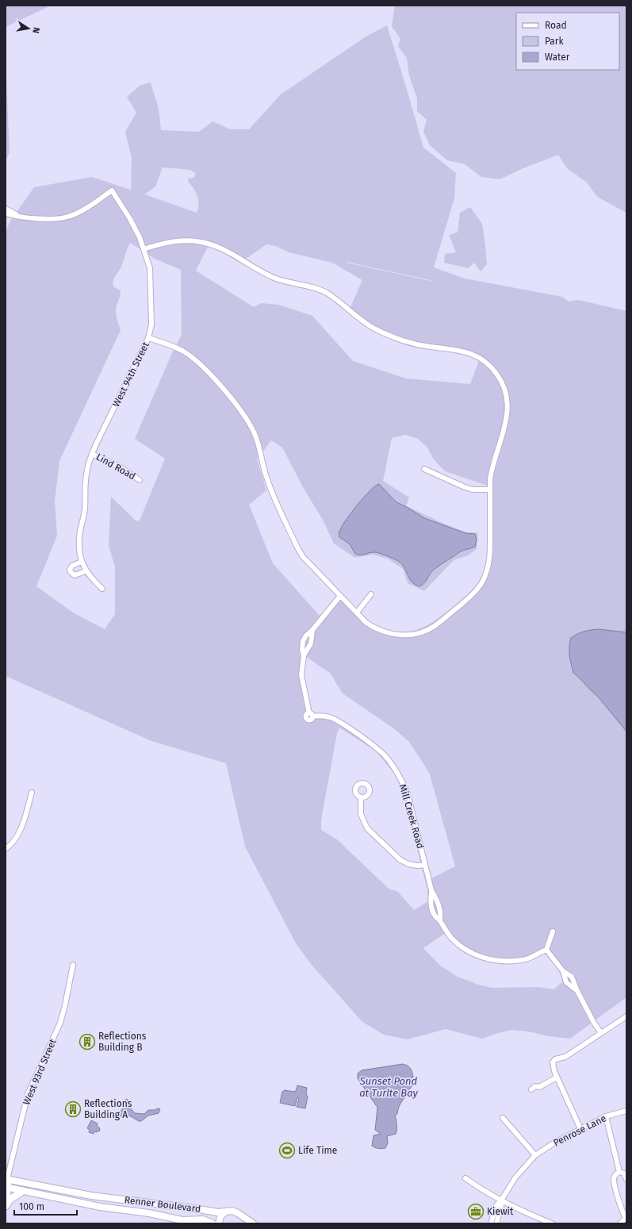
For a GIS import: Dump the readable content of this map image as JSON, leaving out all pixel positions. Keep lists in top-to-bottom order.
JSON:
{
  "streets": {
    "main road": ["Renner Boulevard"],
    "street": [
      "West 94th Street",
      "Lind Road",
      "Mill Creek Road",
      "West 93rd Street",
      "Penrose Lane"
    ]
  },
  "crossings": [
    ["West 94th Street", "Lind Road"],
    ["West 93rd Street", "Renner Boulevard"]
  ],
  "water": ["Sunset Pond at Turlte Bay"],
  "places": {
    "building": ["Reflections Building B", "Reflections Building A"],
    "sports": ["Life Time"],
    "office": ["Kiewit"]
  },
  "legend": ["Road", "Park", "Water"],
  "scale_bar": "100 m",
  "north": "right"
}
